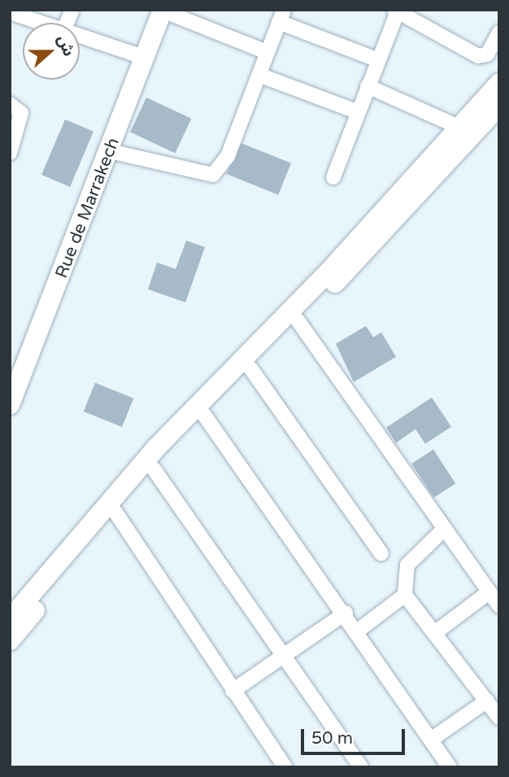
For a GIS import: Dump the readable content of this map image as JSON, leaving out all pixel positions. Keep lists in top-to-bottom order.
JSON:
{
  "streets": {
    "main road": ["Rue de Marrakech"]
  },
  "scale_bar": "50 m",
  "north": "right"
}
